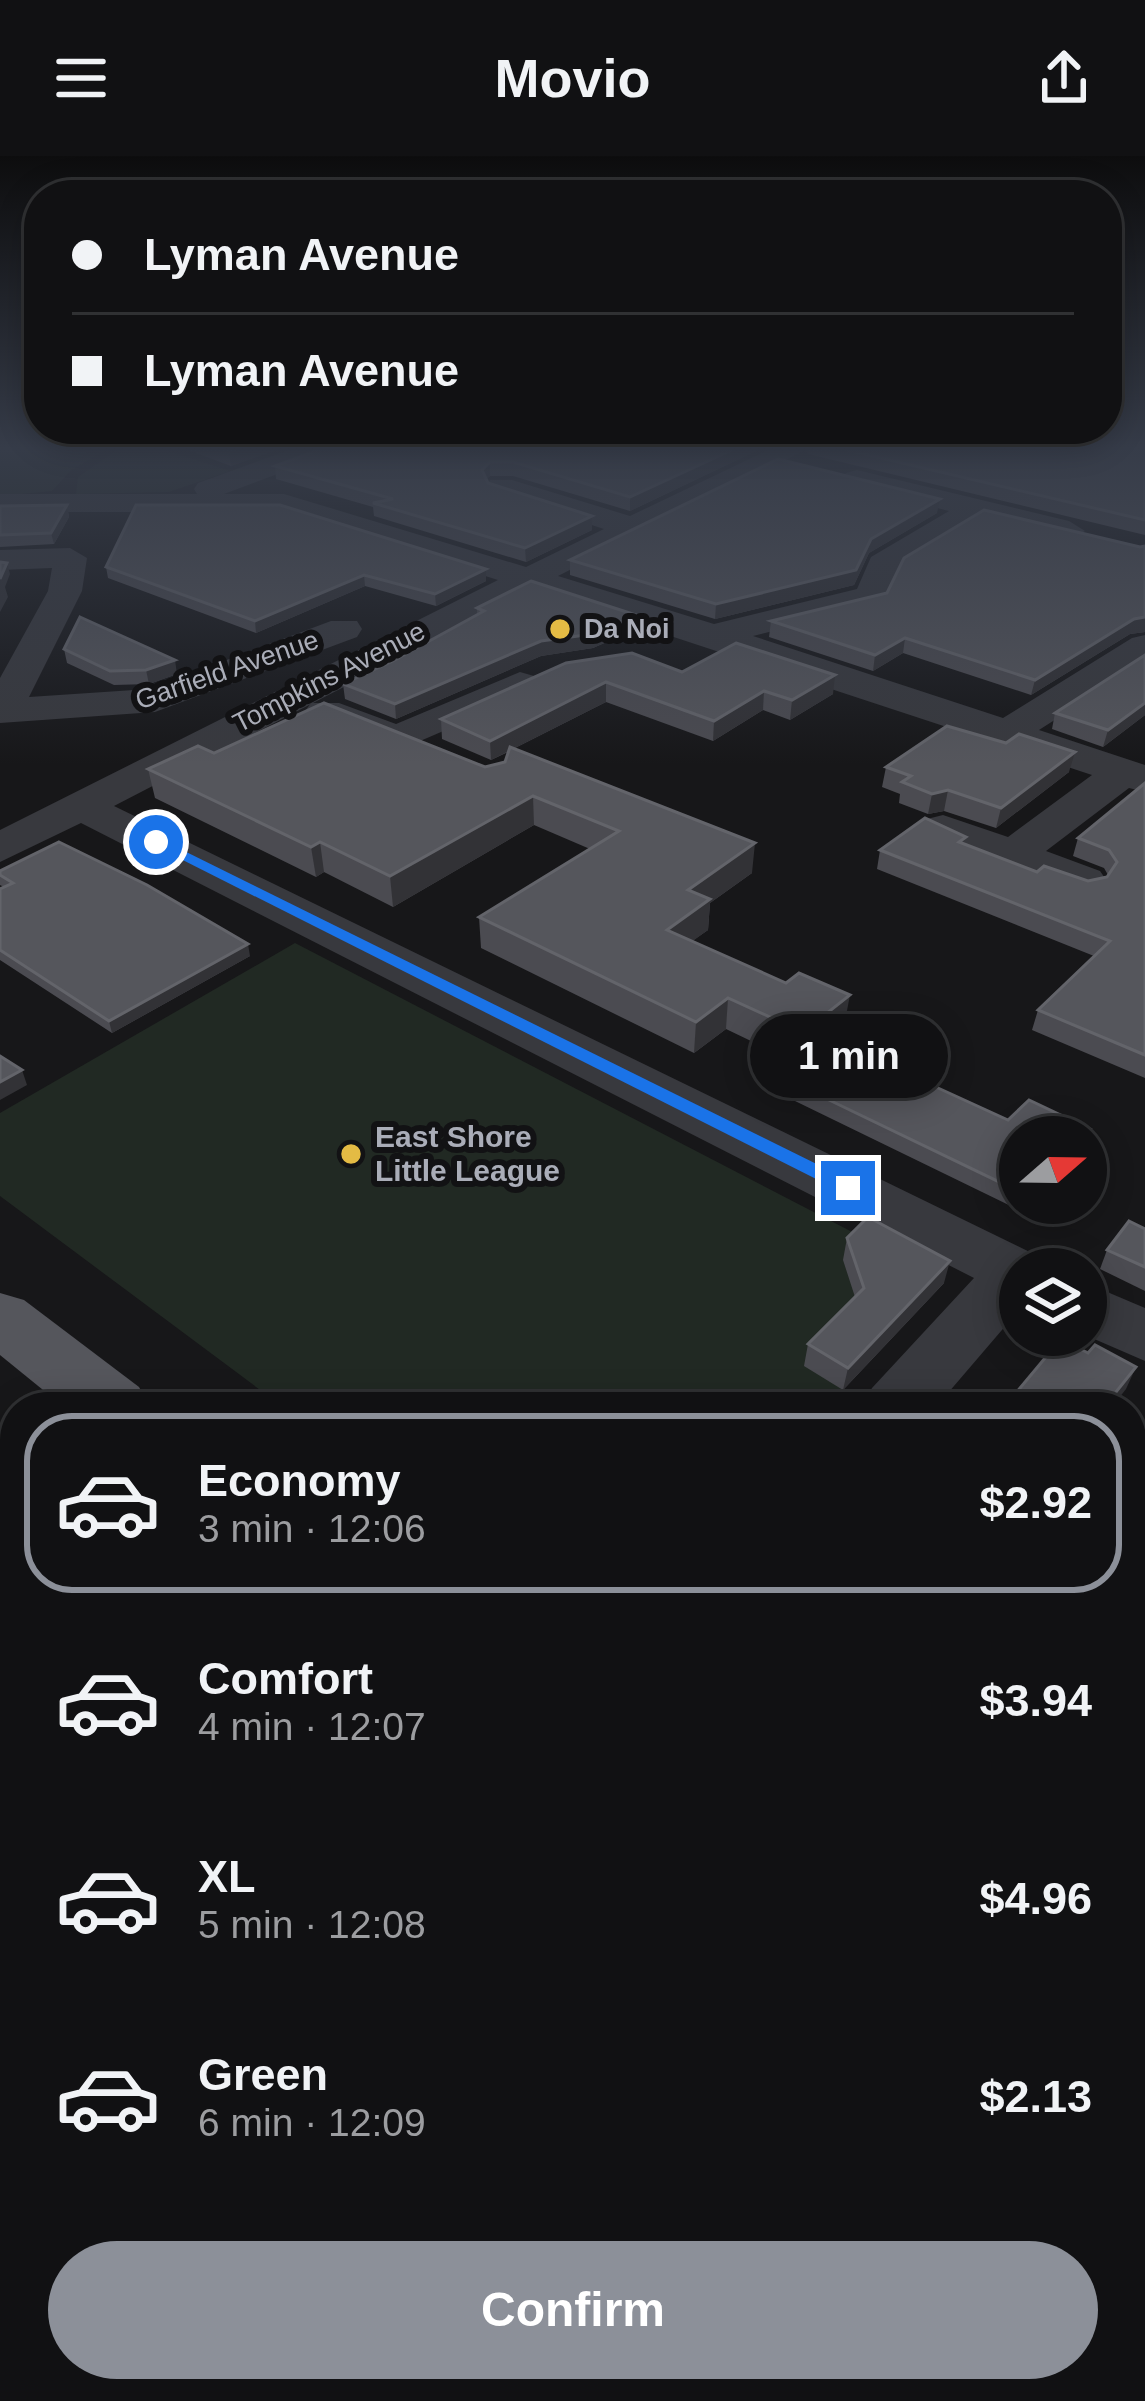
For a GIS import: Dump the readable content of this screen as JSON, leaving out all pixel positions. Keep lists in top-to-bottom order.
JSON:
{
  "streets": {
    "street": ["Garfield Avenue", "Tompkins Avenue"]
  },
  "crossings": [
    ["Garfield Avenue", "Tompkins Avenue"]
  ],
  "places": ["Da Noi", "East Shore Little League"],
  "north": "right",
  "page": {
    "header": "Movio",
    "banner": ["Lyman Avenue", "Lyman Avenue"],
    "bubble": "1 min",
    "list": [
      {
        "name": "Economy",
        "note": "3 min · 12:06",
        "value": "$2.92"
      },
      {
        "name": "Comfort",
        "note": "4 min · 12:07",
        "value": "$3.94"
      },
      {
        "name": "XL",
        "note": "5 min · 12:08",
        "value": "$4.96"
      },
      {
        "name": "Green",
        "note": "6 min · 12:09",
        "value": "$2.13"
      }
    ],
    "buttons": "Confirm"
  }
}
